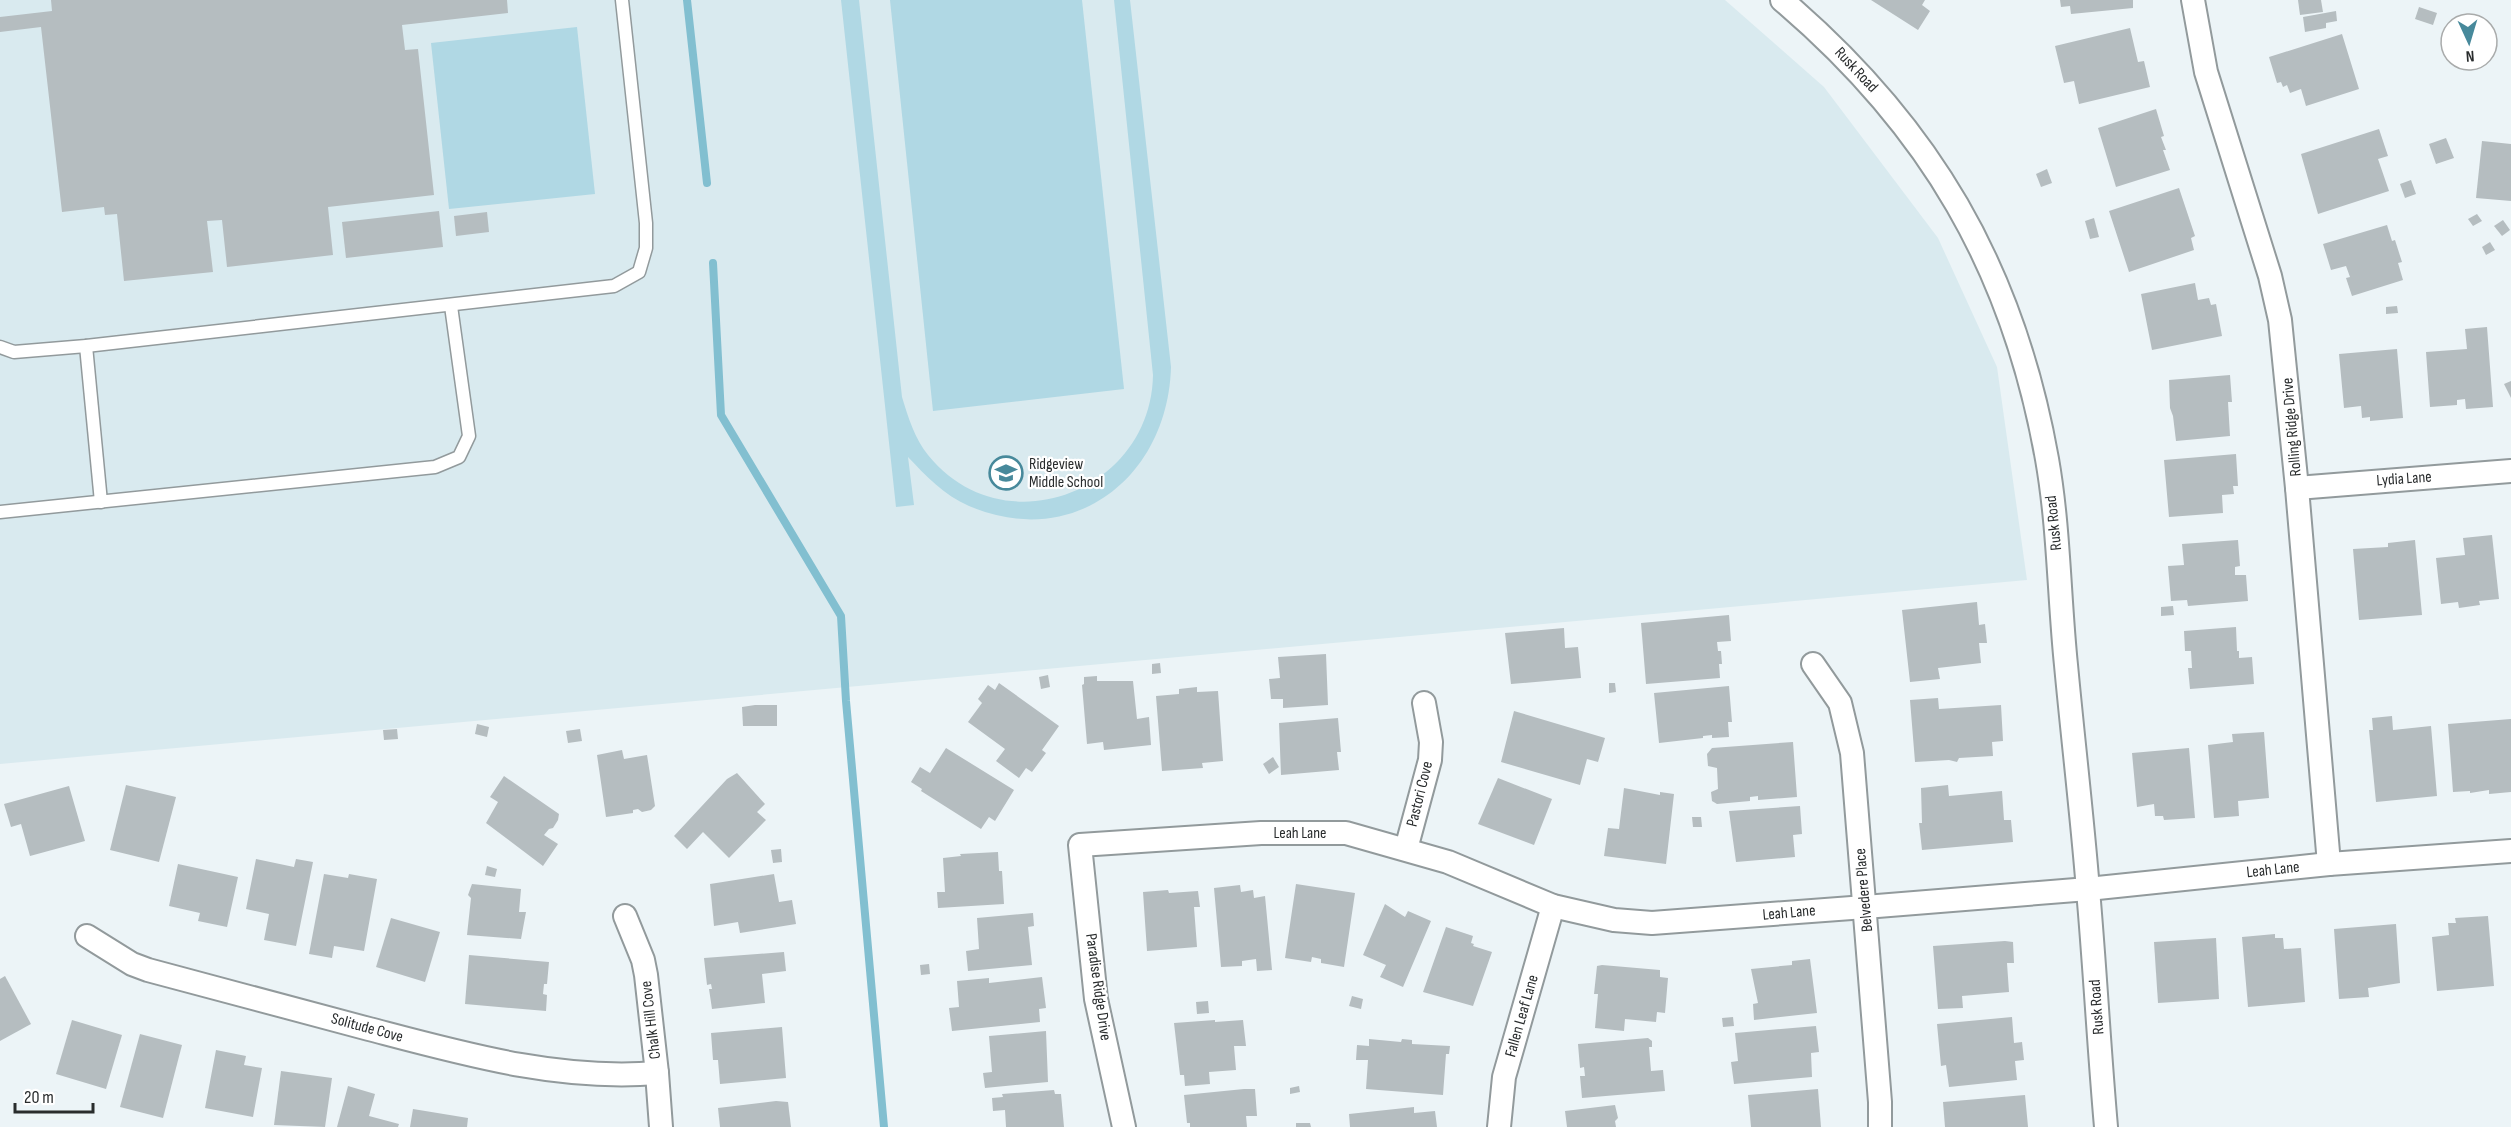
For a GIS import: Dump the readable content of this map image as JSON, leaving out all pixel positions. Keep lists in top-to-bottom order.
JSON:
{
  "streets": {
    "street": [
      "Rusk Road",
      "Rolling Ridge Drive",
      "Lydia Lane",
      "Pastori Cove",
      "Leah Lane",
      "Belvedere Place",
      "Paradise Ridge Drive",
      "Fallen Leaf Lane",
      "Chalk Hill Cove",
      "Solitude Cove"
    ]
  },
  "crossings": [
    ["Rusk Road", "Leah Lane"],
    ["Rolling Ridge Drive", "Lydia Lane"],
    ["Rolling Ridge Drive", "Leah Lane"],
    ["Pastori Cove", "Leah Lane"],
    ["Leah Lane", "Belvedere Place"],
    ["Leah Lane", "Paradise Ridge Drive"],
    ["Leah Lane", "Fallen Leaf Lane"],
    ["Chalk Hill Cove", "Solitude Cove"]
  ],
  "places": {
    "school or university": ["Ridgeview Middle School"]
  },
  "scale_bar": "20 m",
  "north": "bottom"
}
